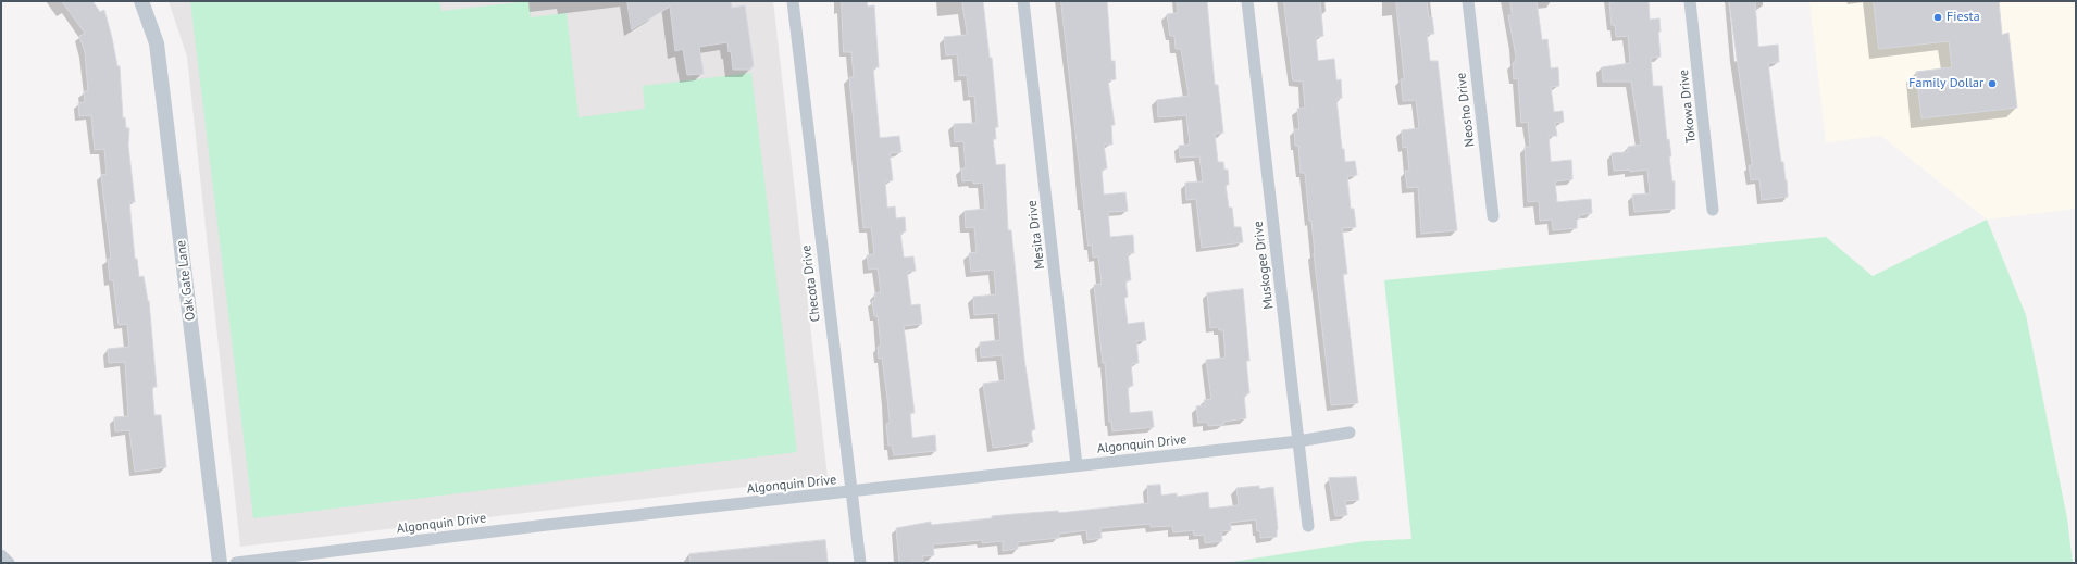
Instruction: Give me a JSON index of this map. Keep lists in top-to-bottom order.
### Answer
{
  "streets": {
    "street": [
      "Tokowa Drive",
      "Neosho Drive",
      "Mesita Drive",
      "Muskogee Drive",
      "Oak Gate Lane",
      "Checota Drive",
      "Algonquin Drive"
    ]
  },
  "crossings": [
    ["Mesita Drive", "Algonquin Drive"],
    ["Muskogee Drive", "Algonquin Drive"],
    ["Checota Drive", "Algonquin Drive"]
  ],
  "places": ["Fiesta", "Family Dollar"]
}
